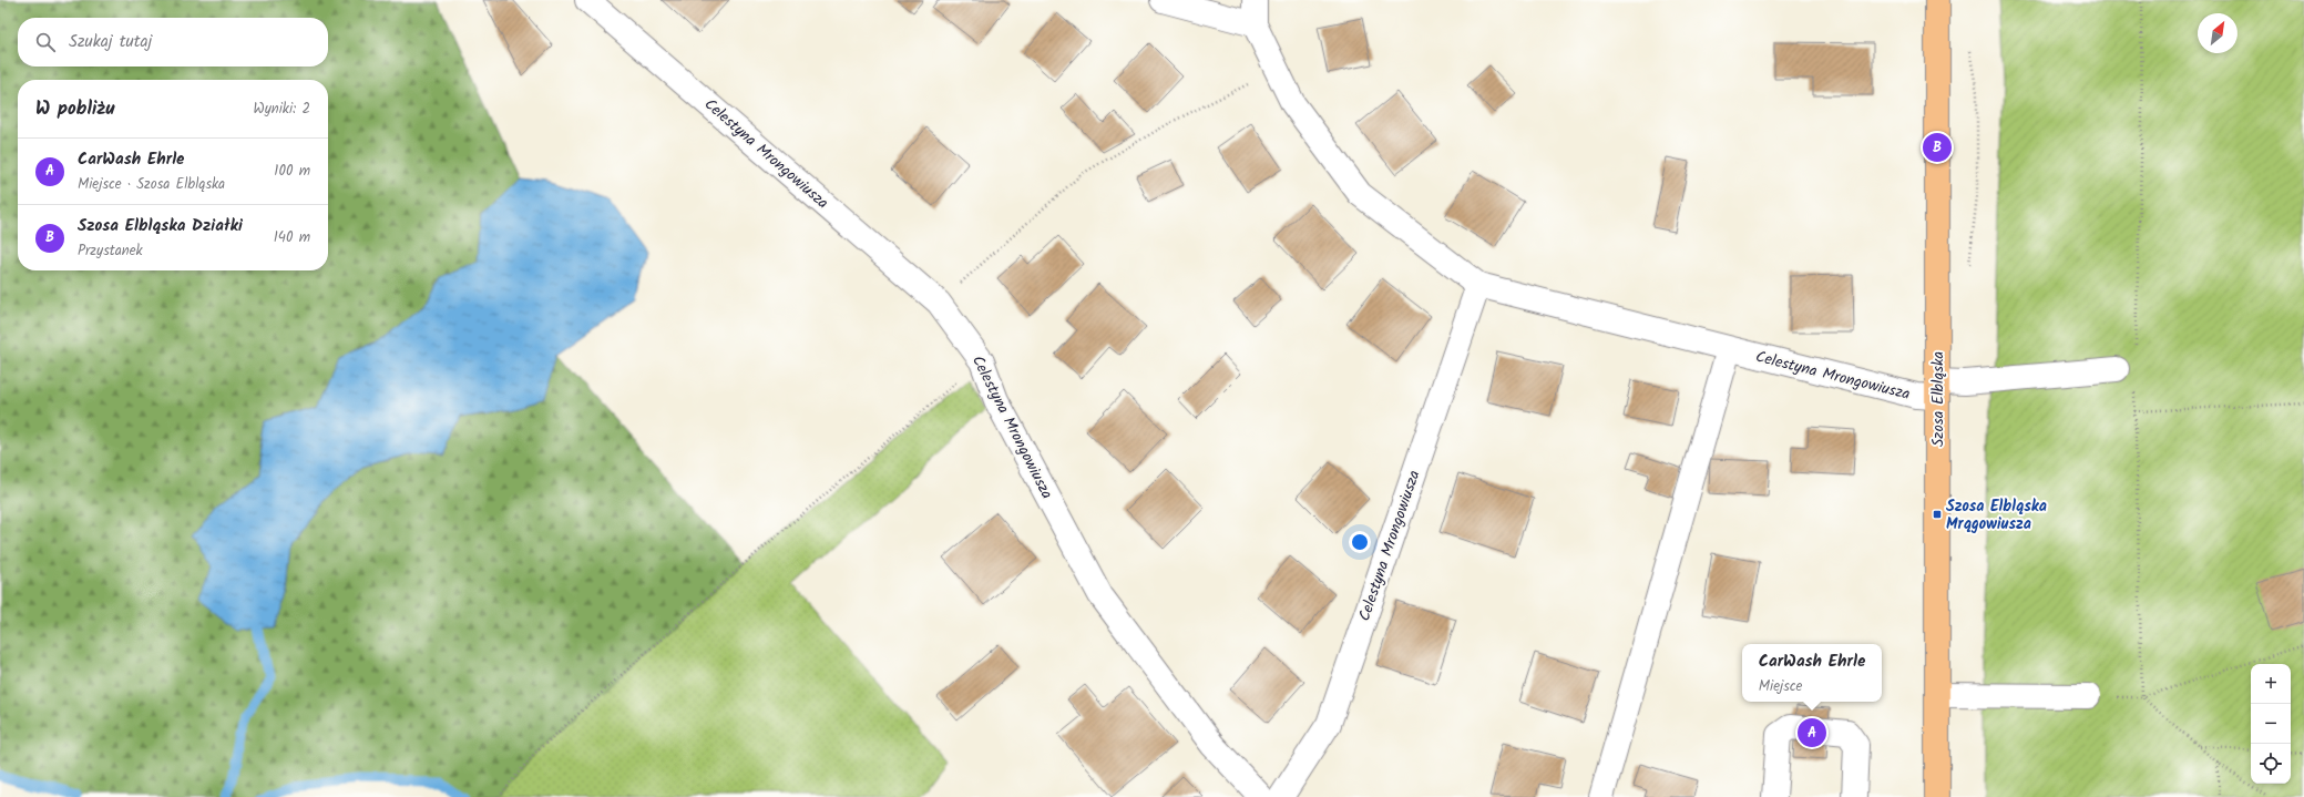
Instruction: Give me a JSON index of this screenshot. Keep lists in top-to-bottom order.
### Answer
{
  "streets": {
    "main road": ["Szosa Elbląska"],
    "street": ["Celestyna Mrongowiusza"]
  },
  "crossings": [
    ["Celestyna Mrongowiusza", "Szosa Elbląska"]
  ],
  "places": {
    "transit": ["Szosa Elbląska Mrągowiusza"]
  },
  "north": "top right",
  "page": {
    "search": "Szukaj tutaj",
    "heading": ["W pobliżu", "Wyniki: 2"],
    "pins": ["B", "A"],
    "list": [
      {
        "mark": "A",
        "name": "CarWash Ehrle",
        "note": "Miejsce · Szosa Elbląska",
        "value": "100 m"
      },
      {
        "mark": "B",
        "name": "Szosa Elbląska Działki",
        "note": "Przystanek",
        "value": "140 m"
      }
    ],
    "popup": ["CarWash Ehrle", "Miejsce"],
    "map_buttons": ["+", "−"]
  }
}
